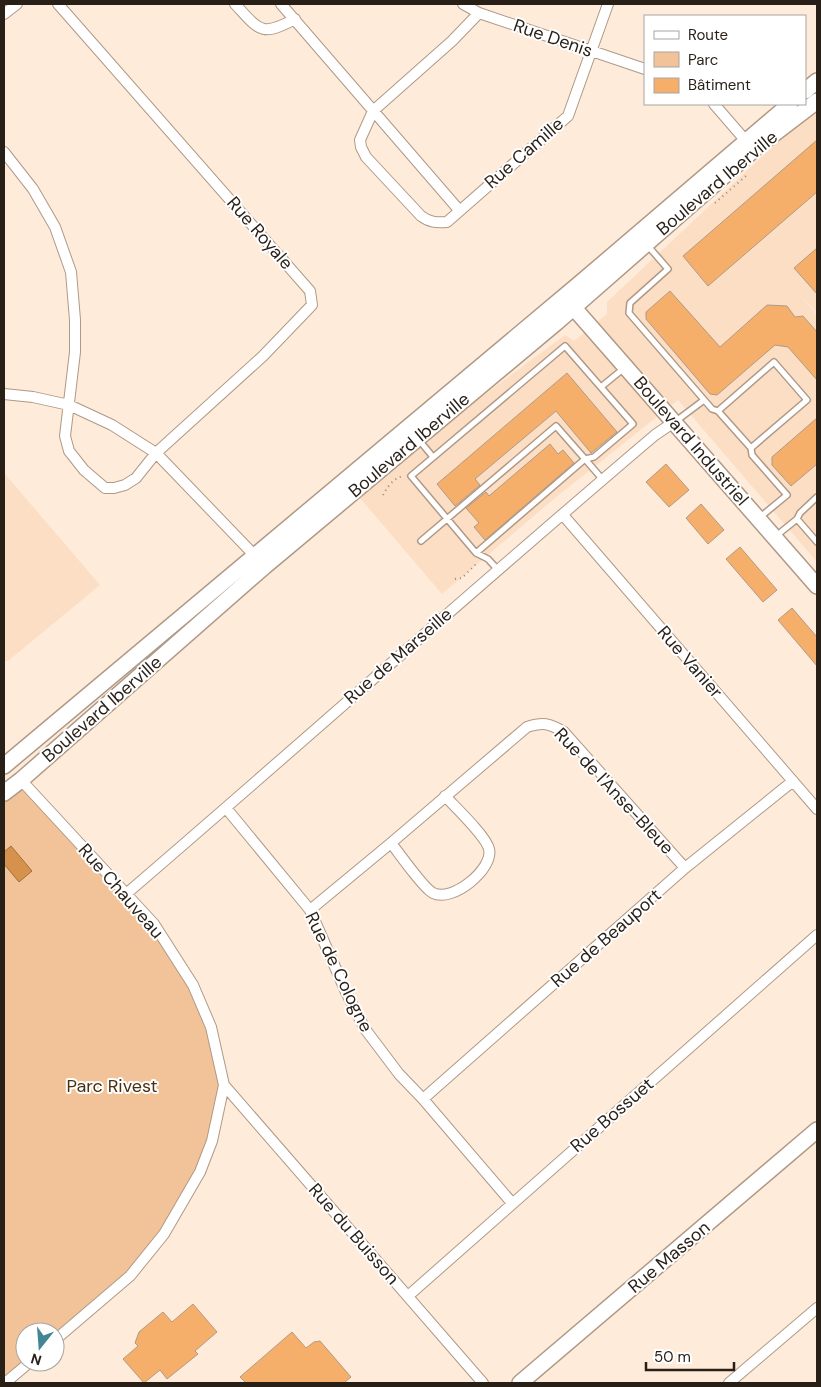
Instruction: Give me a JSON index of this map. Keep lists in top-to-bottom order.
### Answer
{
  "streets": {
    "street": [
      "Rue Denis",
      "Rue Camille",
      "Boulevard Iberville",
      "Rue Royale",
      "Boulevard Industriel",
      "Rue de Marseille",
      "Rue Vanier",
      "Rue de l'Anse-Bleue",
      "Rue Chauveau",
      "Rue de Beauport",
      "Rue de Cologne",
      "Rue Bossuet",
      "Rue du Buisson",
      "Rue Masson"
    ]
  },
  "crossings": [
    ["Rue Denis", "Rue Camille"],
    ["Boulevard Iberville", "Boulevard Industriel"],
    ["Boulevard Iberville", "Rue Chauveau"],
    ["Boulevard Industriel", "Rue de Marseille"],
    ["Rue de Marseille", "Rue Vanier"],
    ["Rue de Marseille", "Rue Chauveau"],
    ["Rue de Marseille", "Rue de Cologne"],
    ["Rue Vanier", "Rue de Beauport"],
    ["Rue de l'Anse-Bleue", "Rue de Beauport"],
    ["Rue de l'Anse-Bleue", "Rue de Cologne"],
    ["Rue Chauveau", "Rue du Buisson"],
    ["Rue de Beauport", "Rue de Cologne"],
    ["Rue de Cologne", "Rue Bossuet"],
    ["Rue Bossuet", "Rue du Buisson"]
  ],
  "parks": ["Parc Rivest"],
  "legend": ["Route", "Parc", "Bâtiment"],
  "scale_bar": "50 m",
  "north": "bottom"
}
